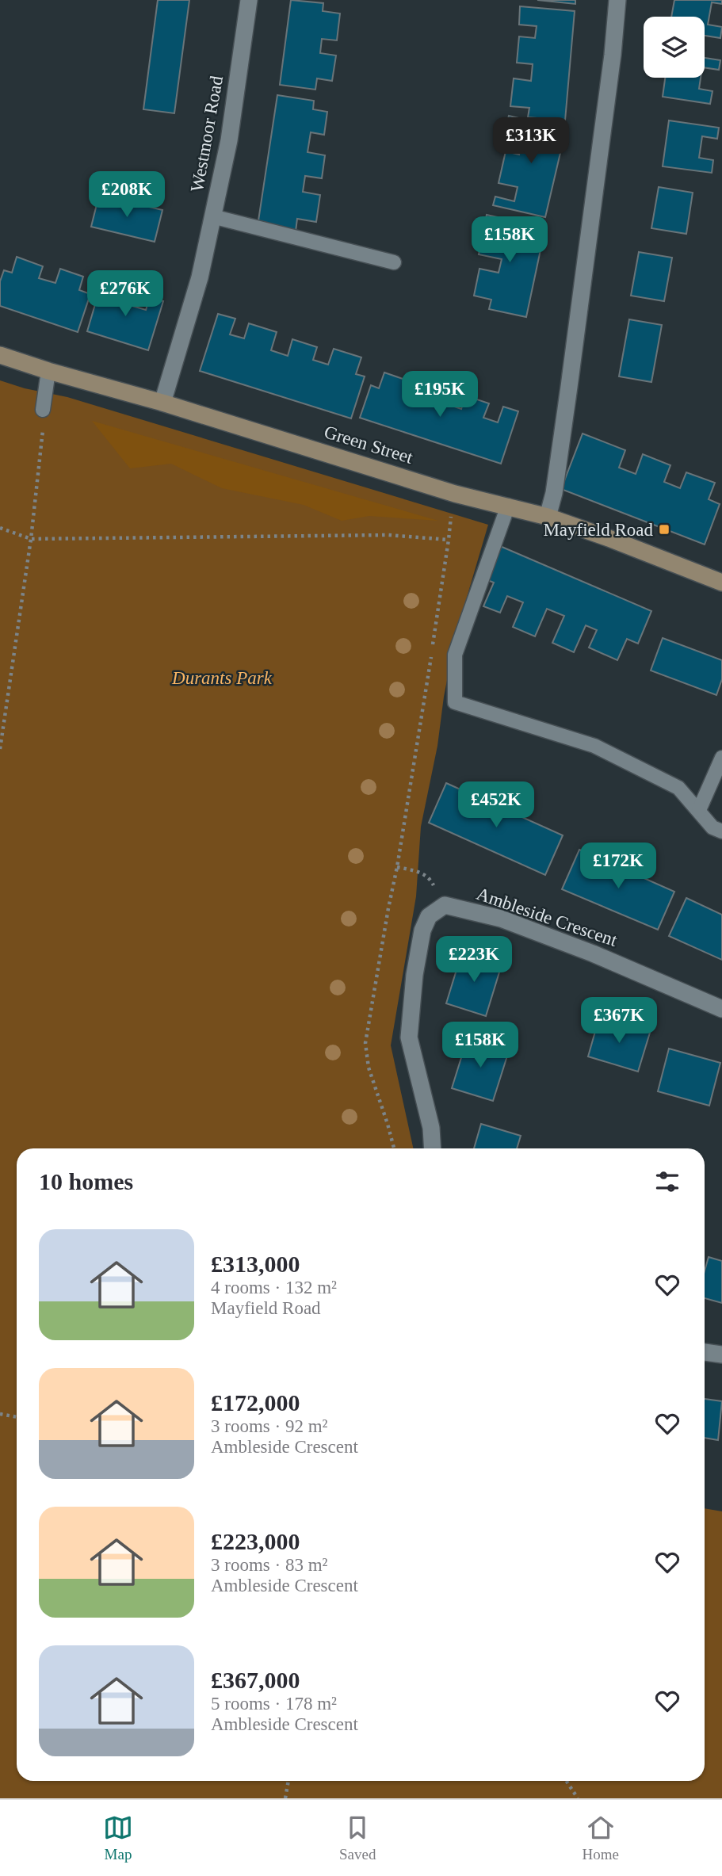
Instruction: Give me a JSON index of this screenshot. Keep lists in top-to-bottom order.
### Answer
{
  "streets": {
    "street": ["Westmoor Road", "Green Street", "Ambleside Crescent"]
  },
  "crossings": [
    ["Westmoor Road", "Green Street"]
  ],
  "parks": ["Durants Park"],
  "places": {
    "transit": ["Mayfield Road"]
  },
  "page": {
    "price": [
      "£313K",
      "£208K",
      "£158K",
      "£276K",
      "£195K",
      "£452K",
      "£172K",
      "£223K",
      "£367K",
      "£158K"
    ],
    "heading": "10 homes",
    "list": [
      {
        "name": "£313,000",
        "note": "4 rooms · 132 m² · Mayfield Road"
      },
      {
        "name": "£172,000",
        "note": "3 rooms · 92 m² · Ambleside Crescent"
      },
      {
        "name": "£223,000",
        "note": "3 rooms · 83 m² · Ambleside Crescent"
      },
      {
        "name": "£367,000",
        "note": "5 rooms · 178 m² · Ambleside Crescent"
      }
    ],
    "tabs": ["Map", "Saved", "Home"]
  }
}
